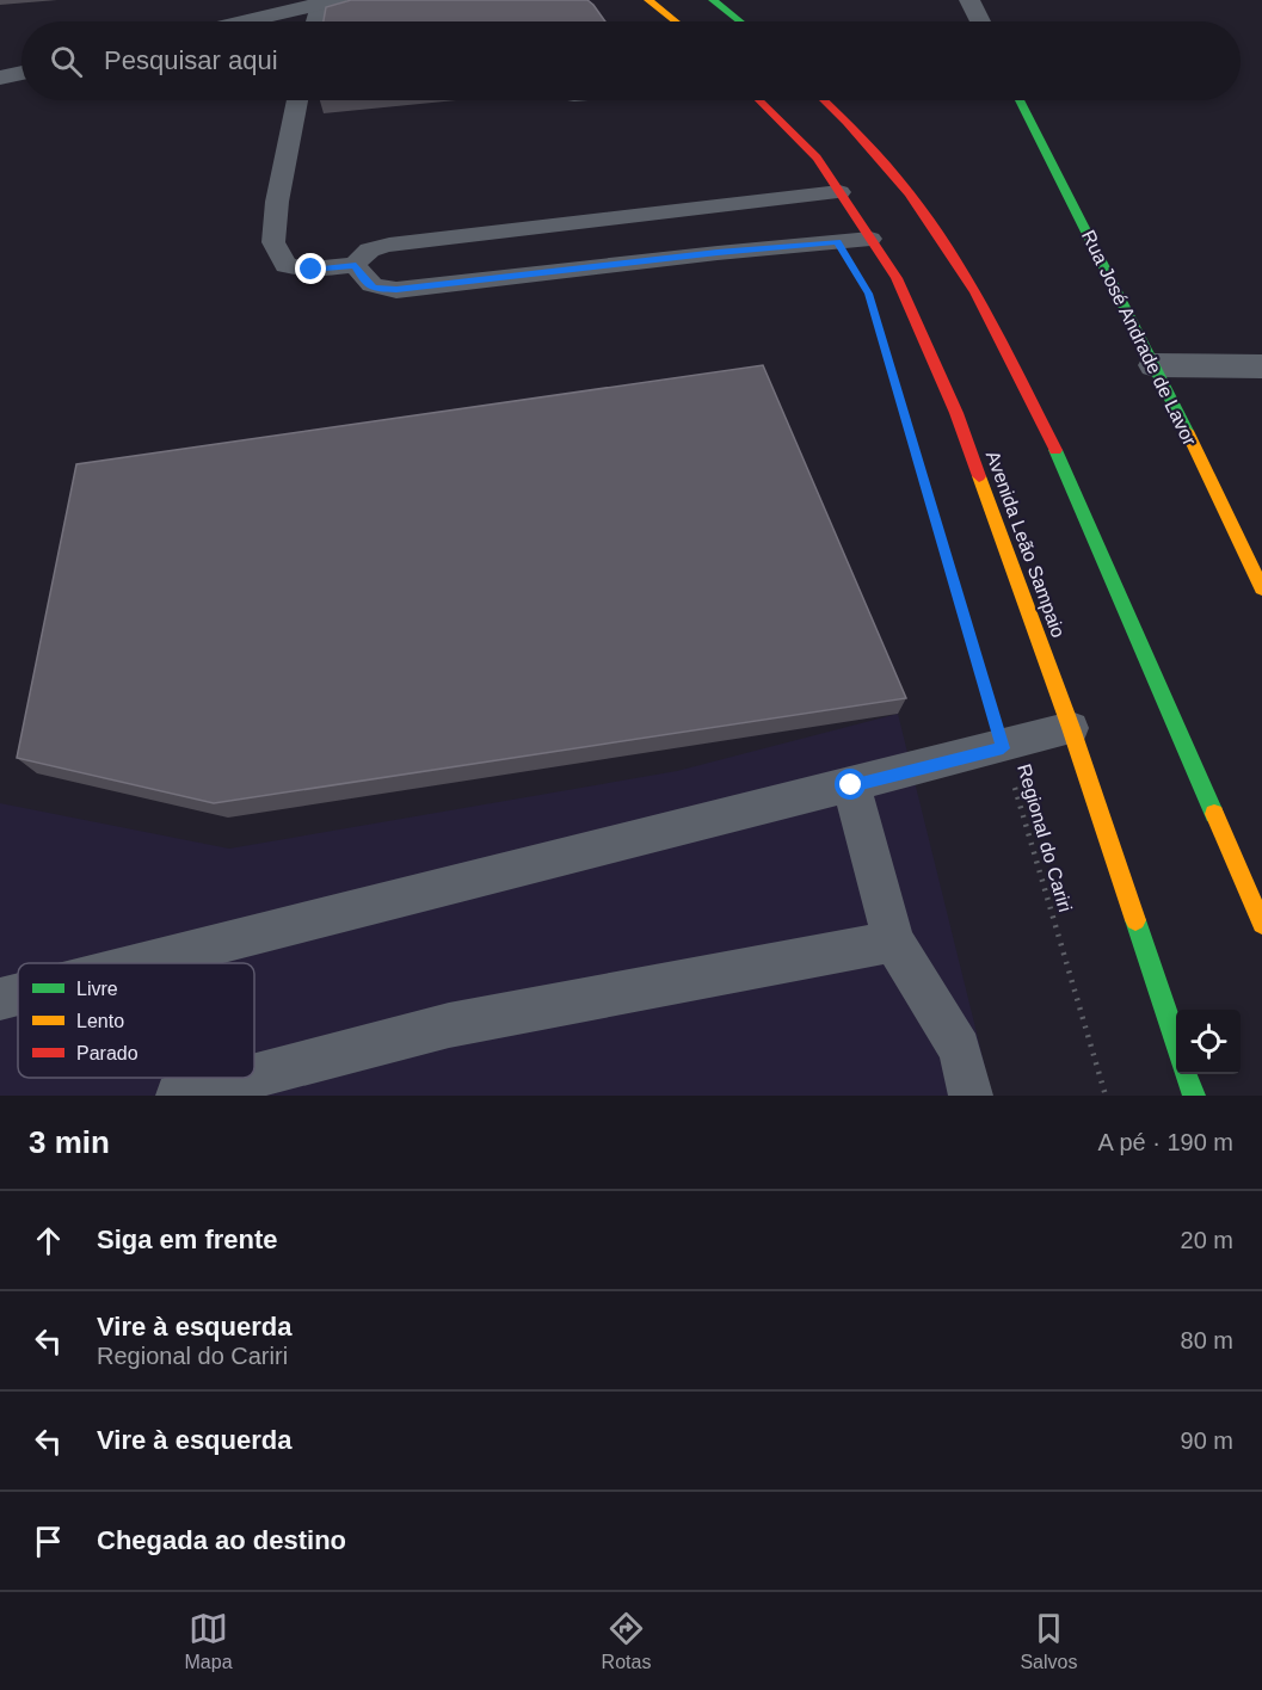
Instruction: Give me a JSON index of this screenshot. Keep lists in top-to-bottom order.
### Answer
{
  "streets": {
    "main road": ["Rua José Andrade de Lavor", "Avenida Leão Sampaio"],
    "path": ["Regional do Cariri"]
  },
  "legend": ["Livre", "Lento", "Parado"],
  "page": {
    "search": "Pesquisar aqui",
    "heading": ["3 min", "A pé · 190 m"],
    "list": [
      ["Siga em frente", "20 m"],
      ["Vire à esquerda", "Regional do Cariri", "80 m"],
      ["Vire à esquerda", "90 m"],
      "Chegada ao destino"
    ],
    "nav": ["Mapa", "Rotas", "Salvos"]
  }
}
